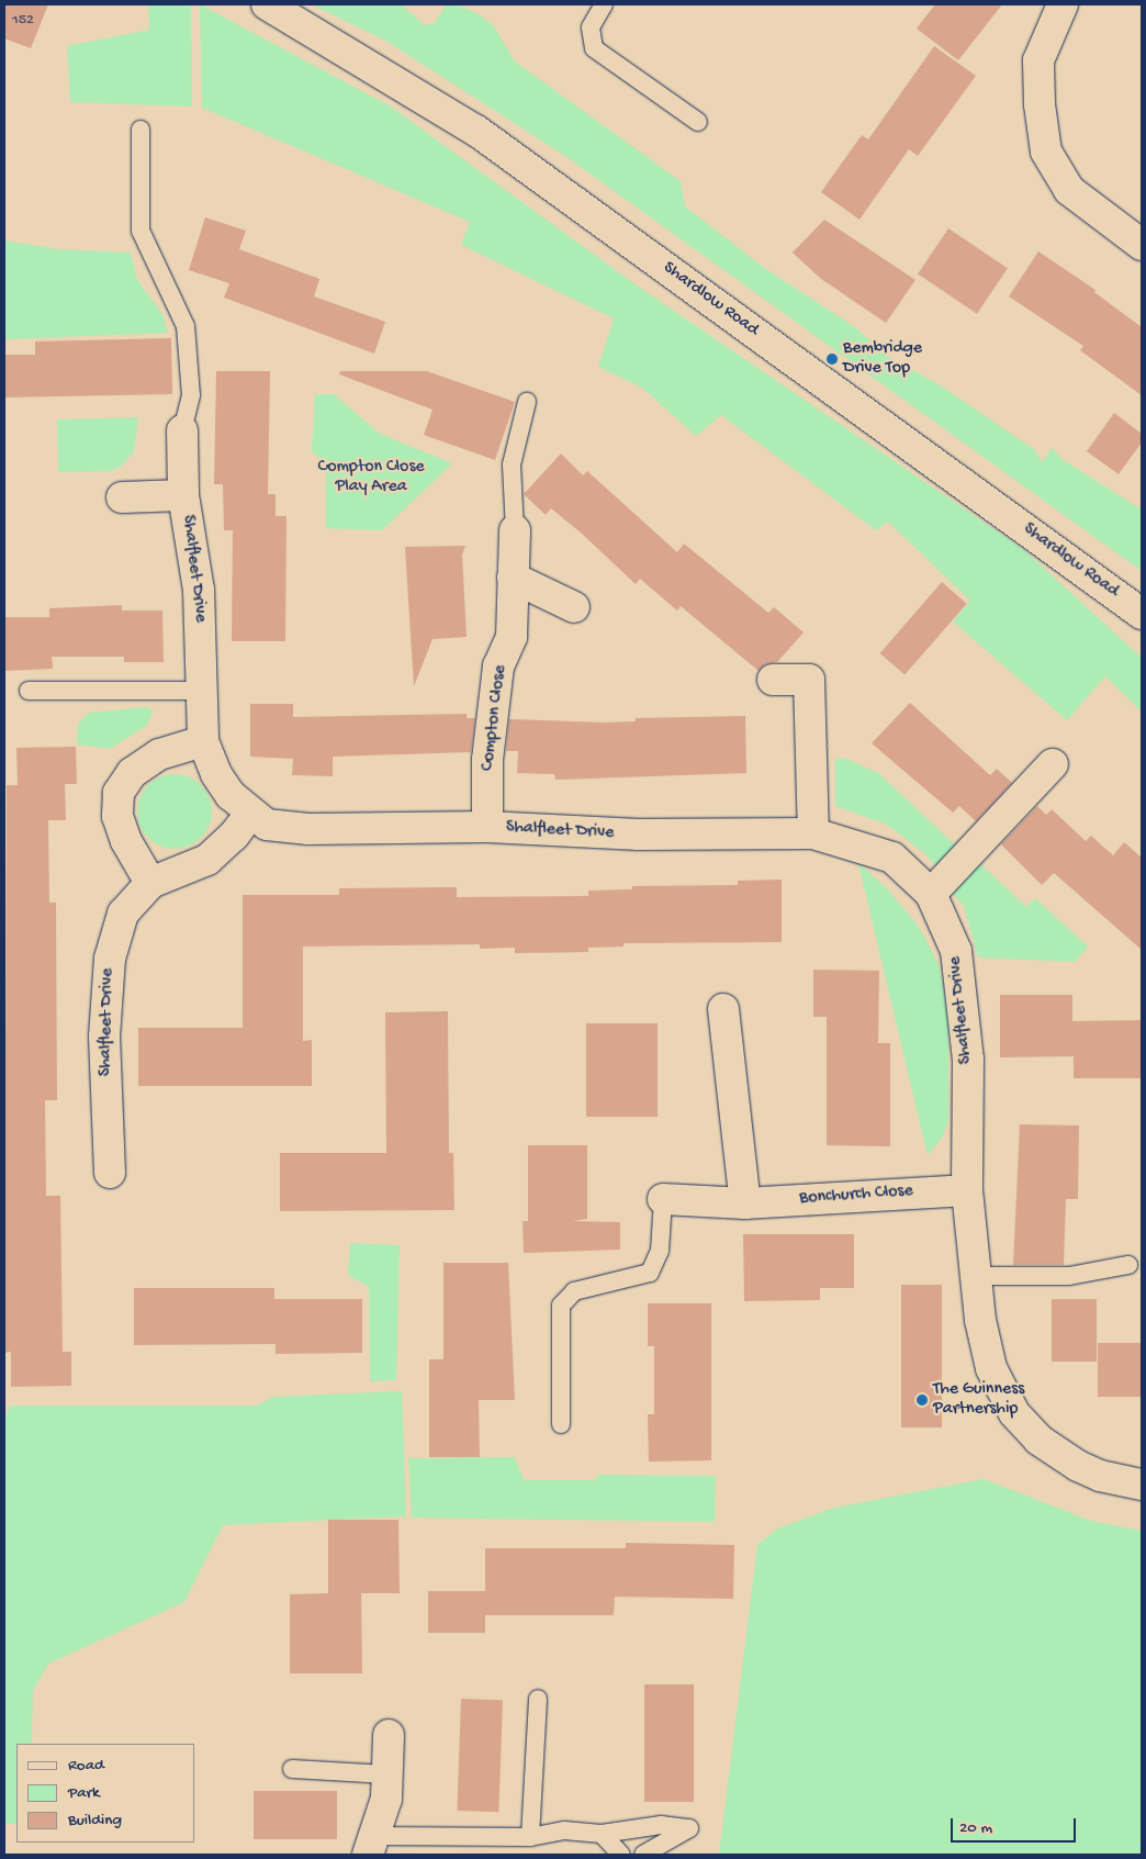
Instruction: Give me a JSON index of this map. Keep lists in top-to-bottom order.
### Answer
{
  "streets": {
    "street": [
      "Shardlow Road",
      "Shalfleet Drive",
      "Compton Close",
      "Bonchurch Close"
    ]
  },
  "crossings": [
    ["Shalfleet Drive", "Compton Close"],
    ["Shalfleet Drive", "Bonchurch Close"]
  ],
  "parks": ["Compton Close Play Area"],
  "places": ["Bembridge Drive Top", "The Guinness Partnership"],
  "house_numbers": ["152"],
  "legend": ["Road", "Park", "Building"],
  "scale_bar": "20 m"
}
